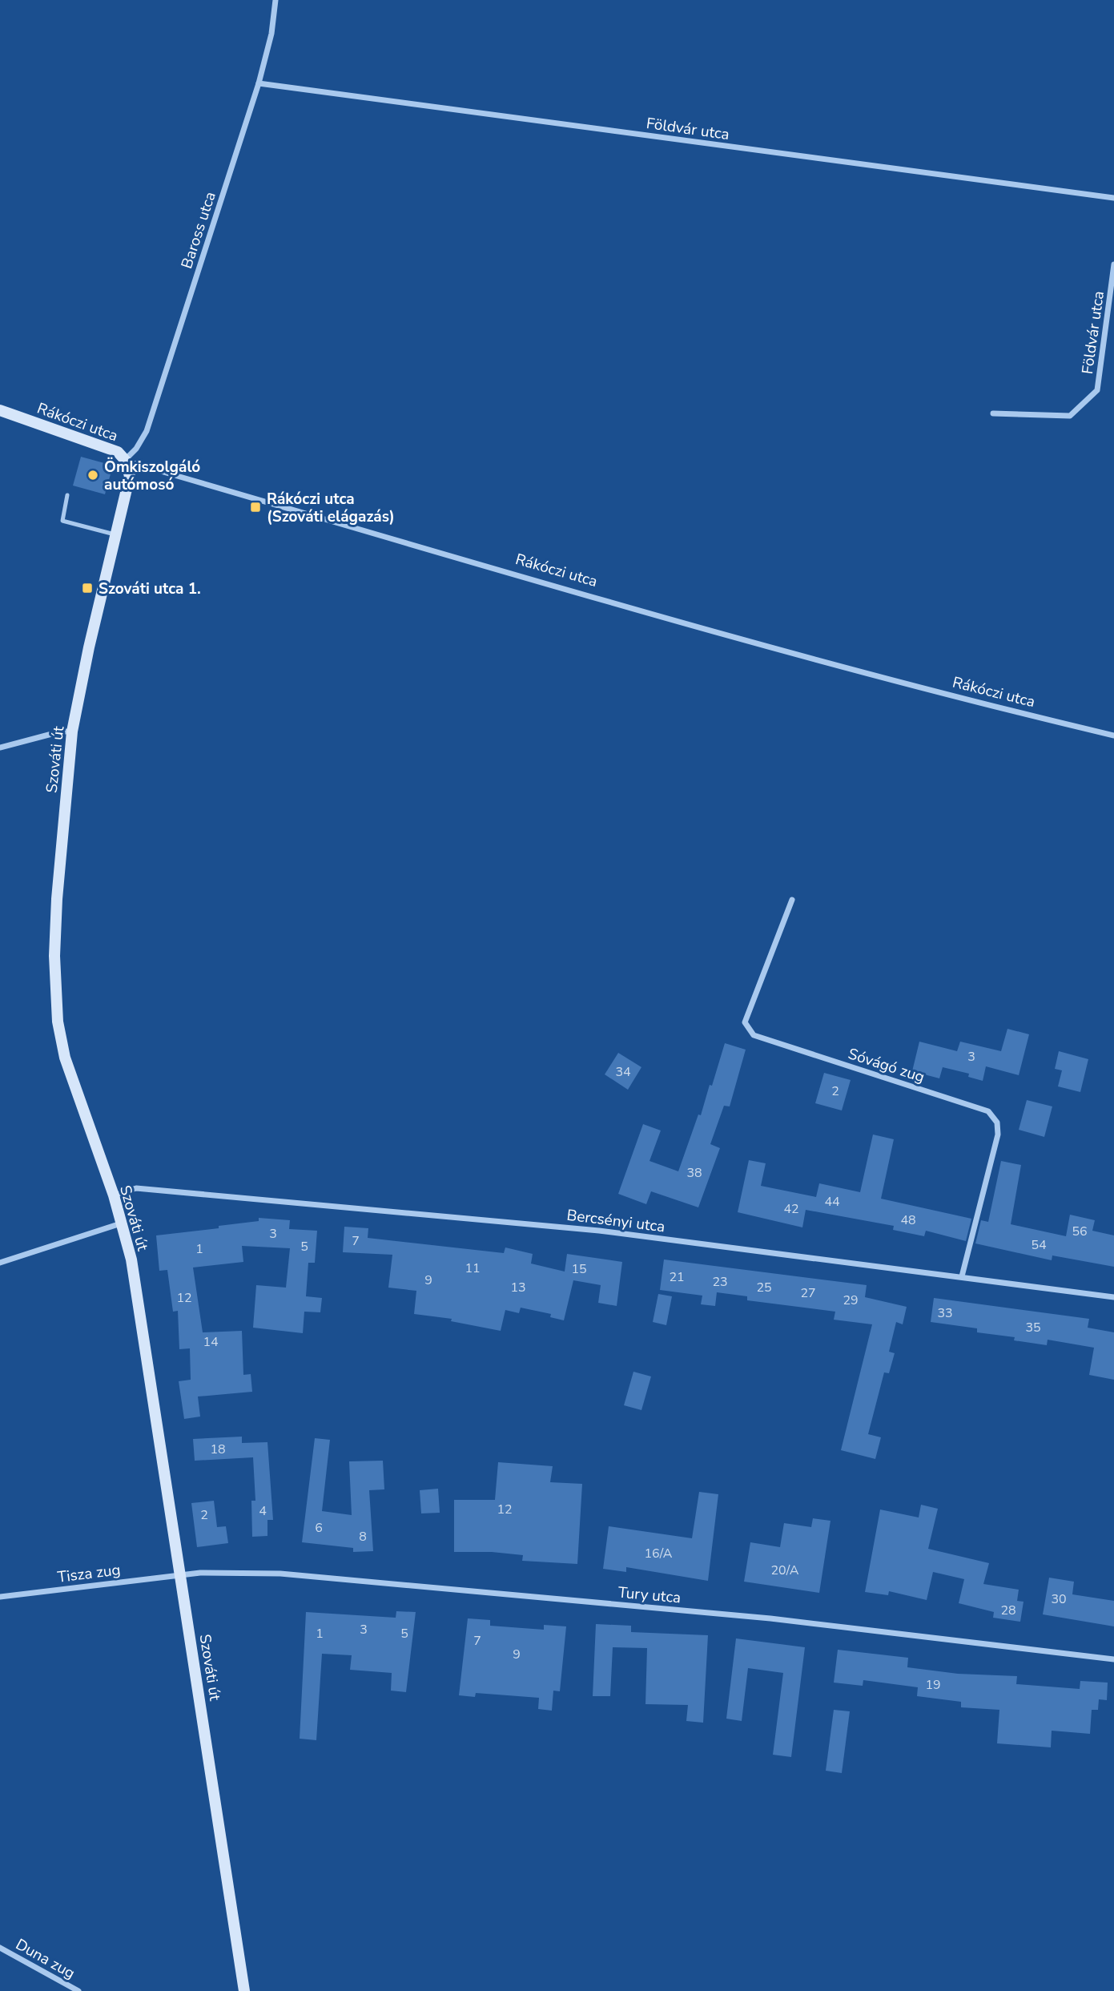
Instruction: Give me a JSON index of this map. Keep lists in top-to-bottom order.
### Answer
{
  "streets": {
    "main road": ["Rákóczi utca", "Szováti út"],
    "street": [
      "Földvár utca",
      "Baross utca",
      "Sóvágó zug",
      "Bercsényi utca",
      "Tisza zug",
      "Tury utca",
      "Duna zug"
    ]
  },
  "crossings": [
    ["Földvár utca", "Baross utca"],
    ["Baross utca", "Rákóczi utca"],
    ["Baross utca", "Szováti út"],
    ["Rákóczi utca", "Szováti út"],
    ["Szováti út", "Bercsényi utca"],
    ["Szováti út", "Tisza zug"],
    ["Szováti út", "Tury utca"],
    ["Sóvágó zug", "Bercsényi utca"],
    ["Tisza zug", "Tury utca"]
  ],
  "places": {
    "other": ["Ömkiszolgáló autómosó"],
    "transit": ["Rákóczi utca (Szováti elágazás)", "Szováti utca 1."]
  },
  "house_numbers": [
    "3",
    "34",
    "2",
    "38",
    "44",
    "42",
    "48",
    "56",
    "3",
    "7",
    "54",
    "5",
    "1",
    "11",
    "15",
    "21",
    "9",
    "23",
    "13",
    "25",
    "27",
    "12",
    "29",
    "33",
    "35",
    "14",
    "18",
    "12",
    "4",
    "2",
    "6",
    "8",
    "16/A",
    "20/A",
    "30",
    "28",
    "3",
    "1",
    "5",
    "7",
    "9",
    "19"
  ]
}
